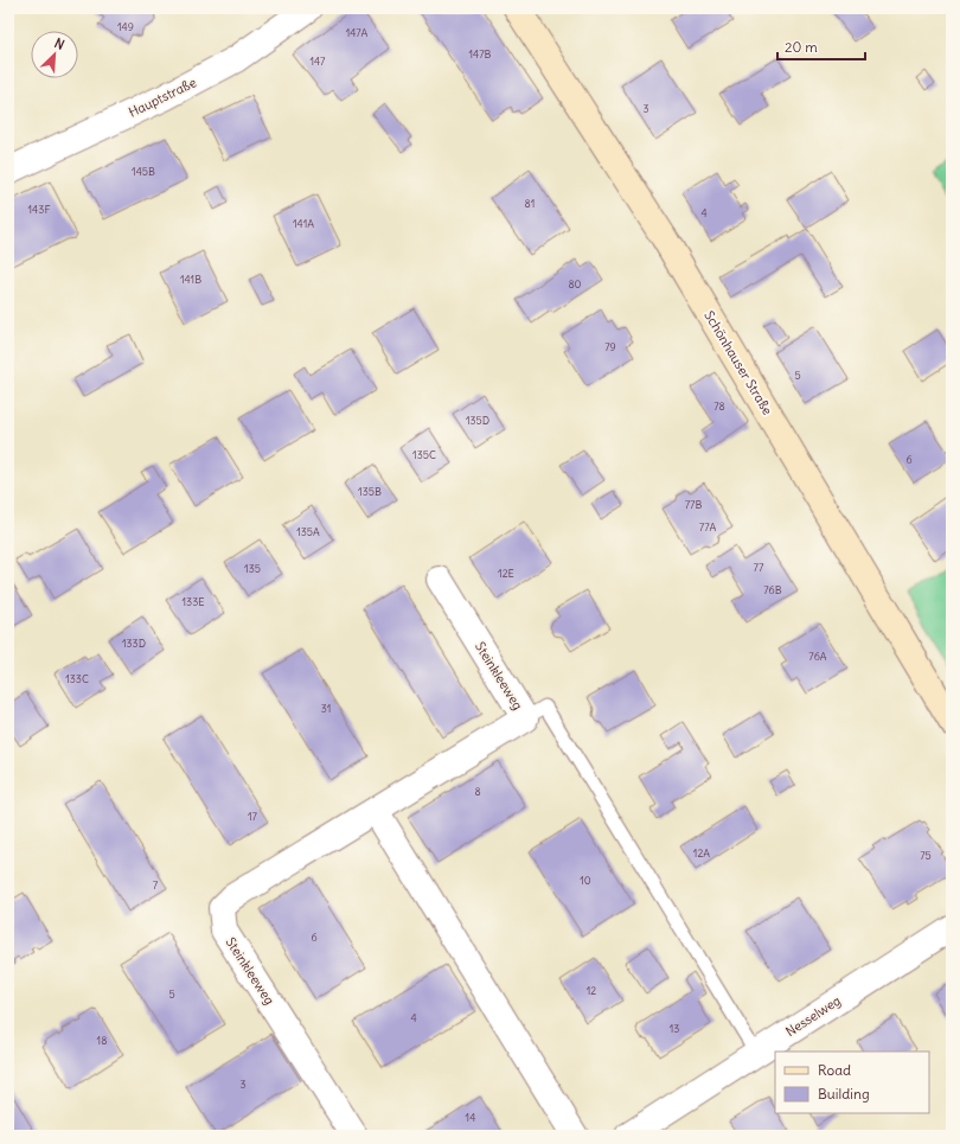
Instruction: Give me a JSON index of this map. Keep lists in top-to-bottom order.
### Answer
{
  "streets": {
    "street": [
      "Hauptstraße",
      "Schönhauser Straße",
      "Steinkleeweg",
      "Nesselweg"
    ]
  },
  "house_numbers": [
    "149",
    "147A",
    "147B",
    "147",
    "3",
    "145B",
    "81",
    "143F",
    "4",
    "141A",
    "141B",
    "80",
    "79",
    "5",
    "78",
    "135D",
    "135C",
    "6",
    "135B",
    "77B",
    "77A",
    "135A",
    "77",
    "135",
    "12E",
    "76B",
    "133E",
    "133D",
    "76A",
    "133C",
    "31",
    "8",
    "17",
    "12A",
    "75",
    "10",
    "7",
    "6",
    "12",
    "5",
    "4",
    "13",
    "18",
    "3",
    "14"
  ],
  "legend": ["Road", "Building"],
  "scale_bar": "20 m",
  "north": "top right"
}
